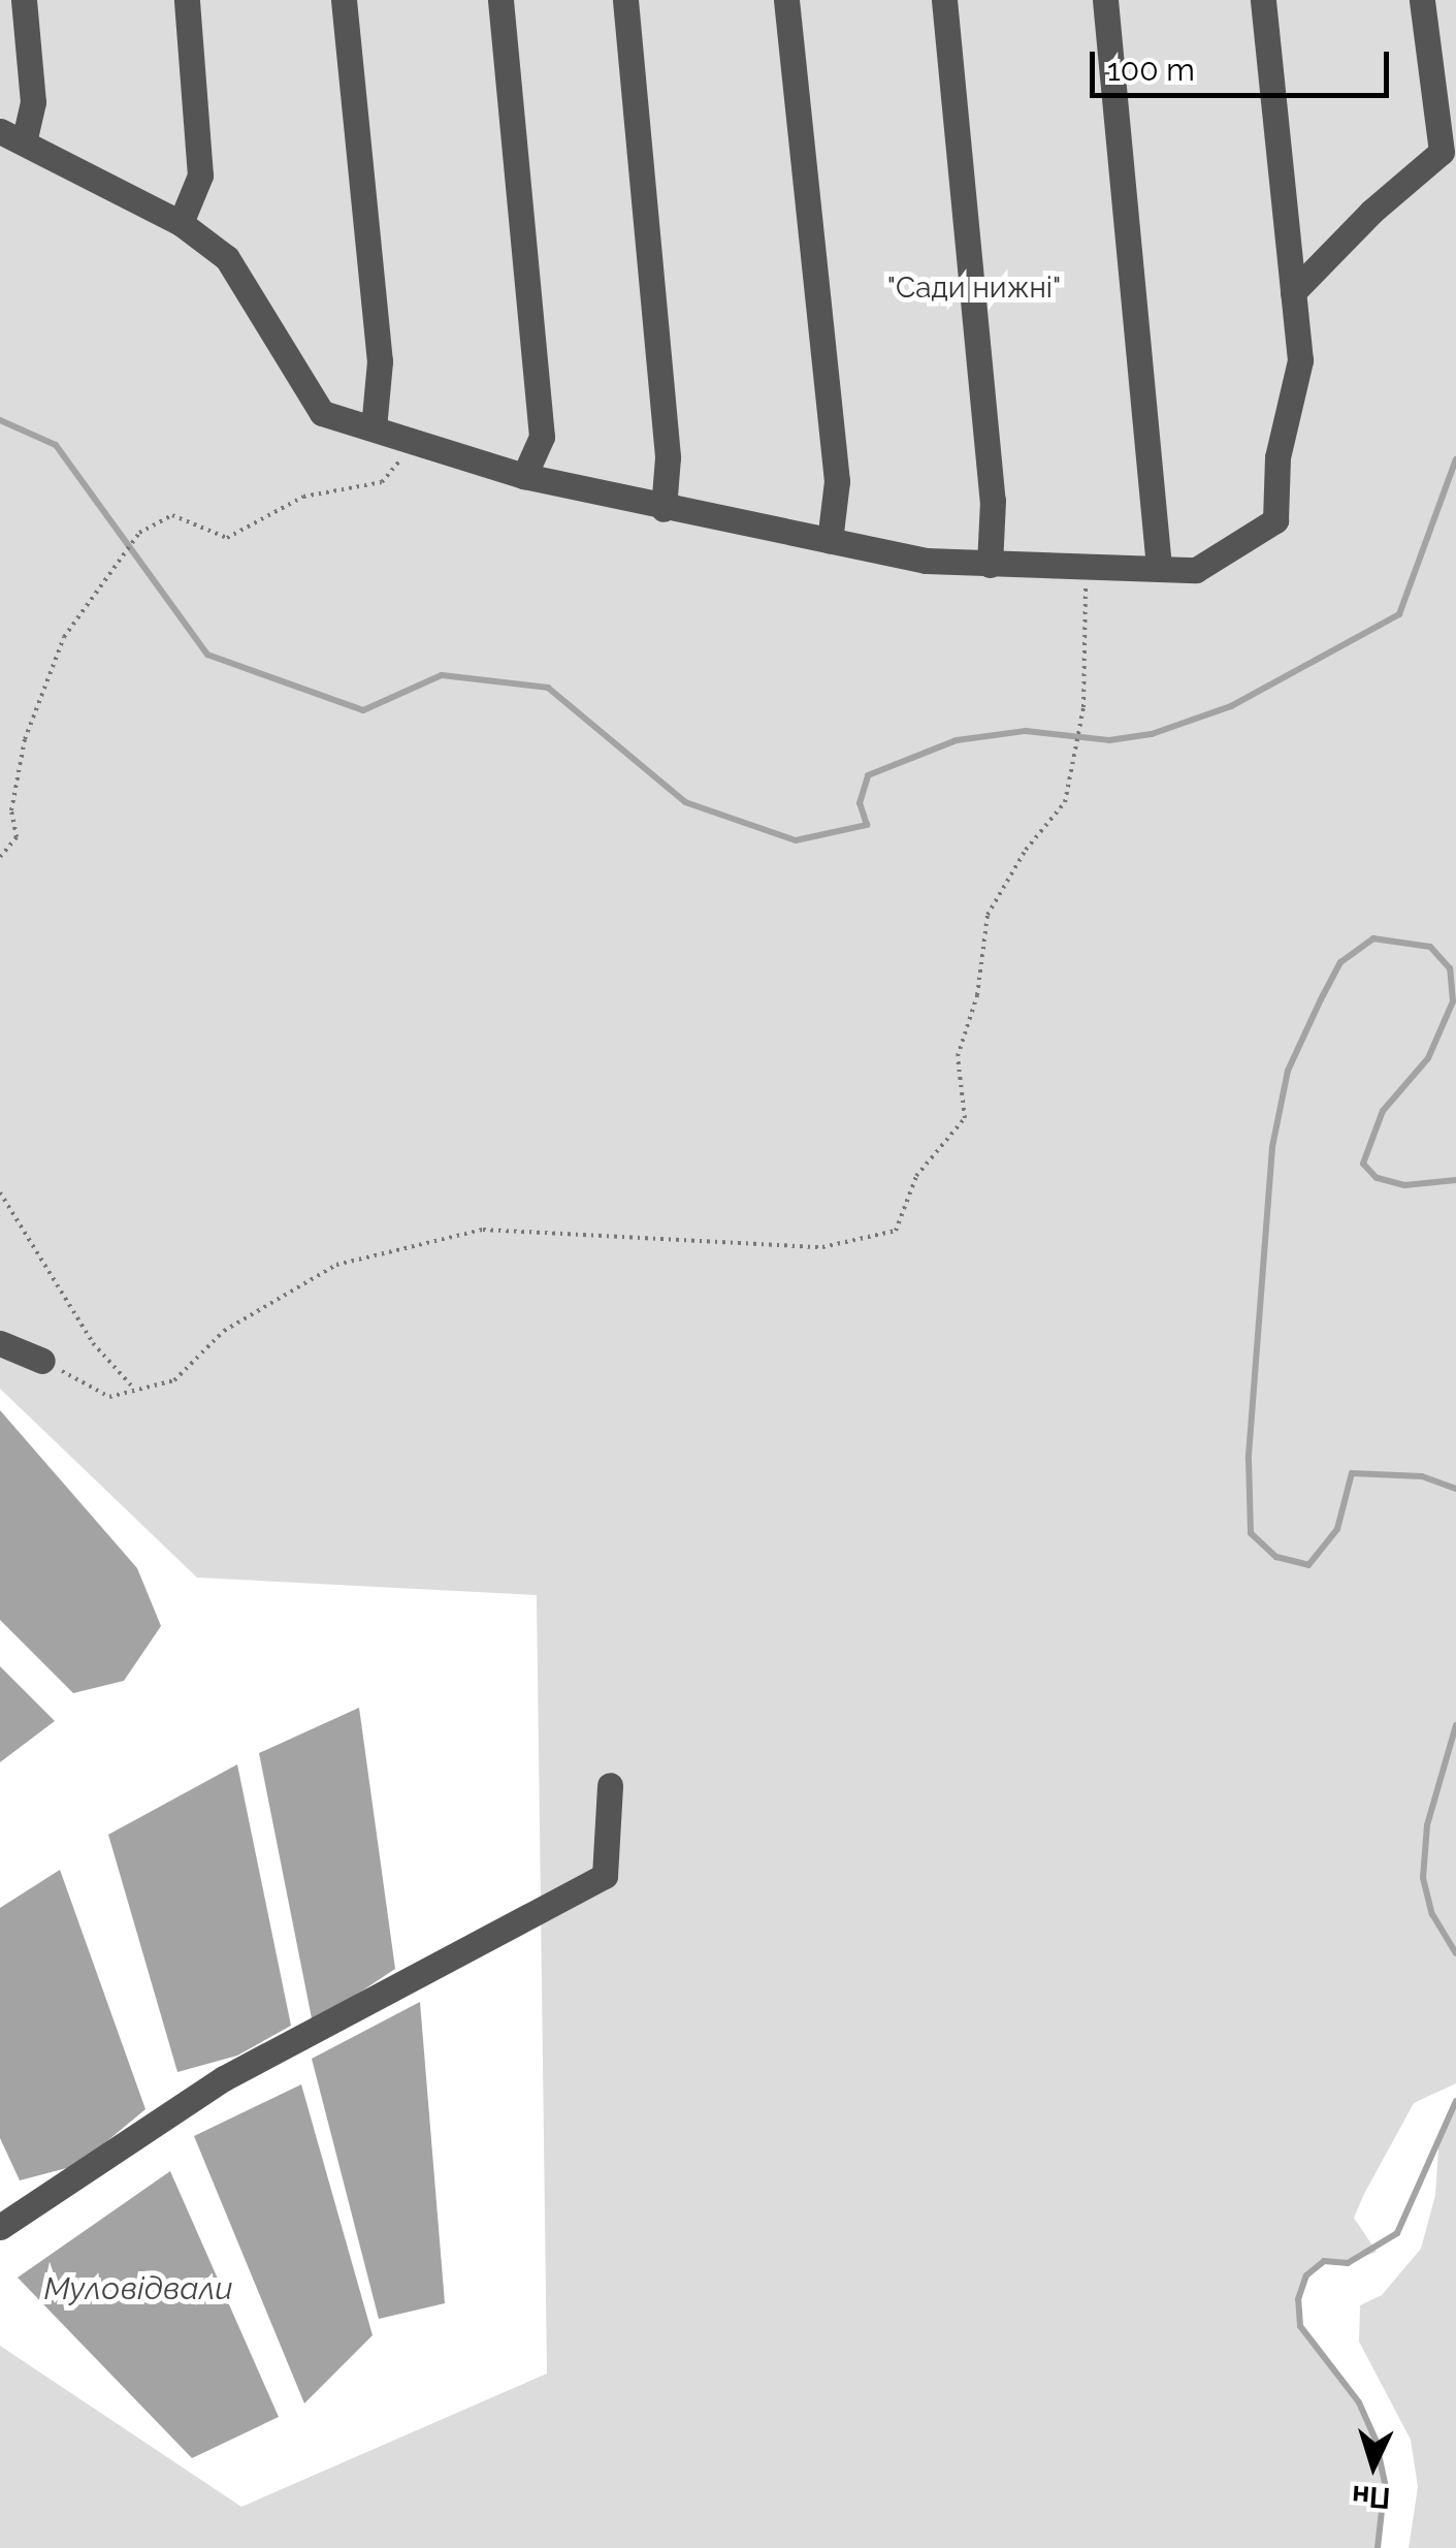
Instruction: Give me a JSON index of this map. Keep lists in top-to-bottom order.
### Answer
{
  "water": ["Муловідвали"],
  "parks": ["\"Сади нижні\""],
  "scale_bar": "100 m",
  "north": "bottom"
}
